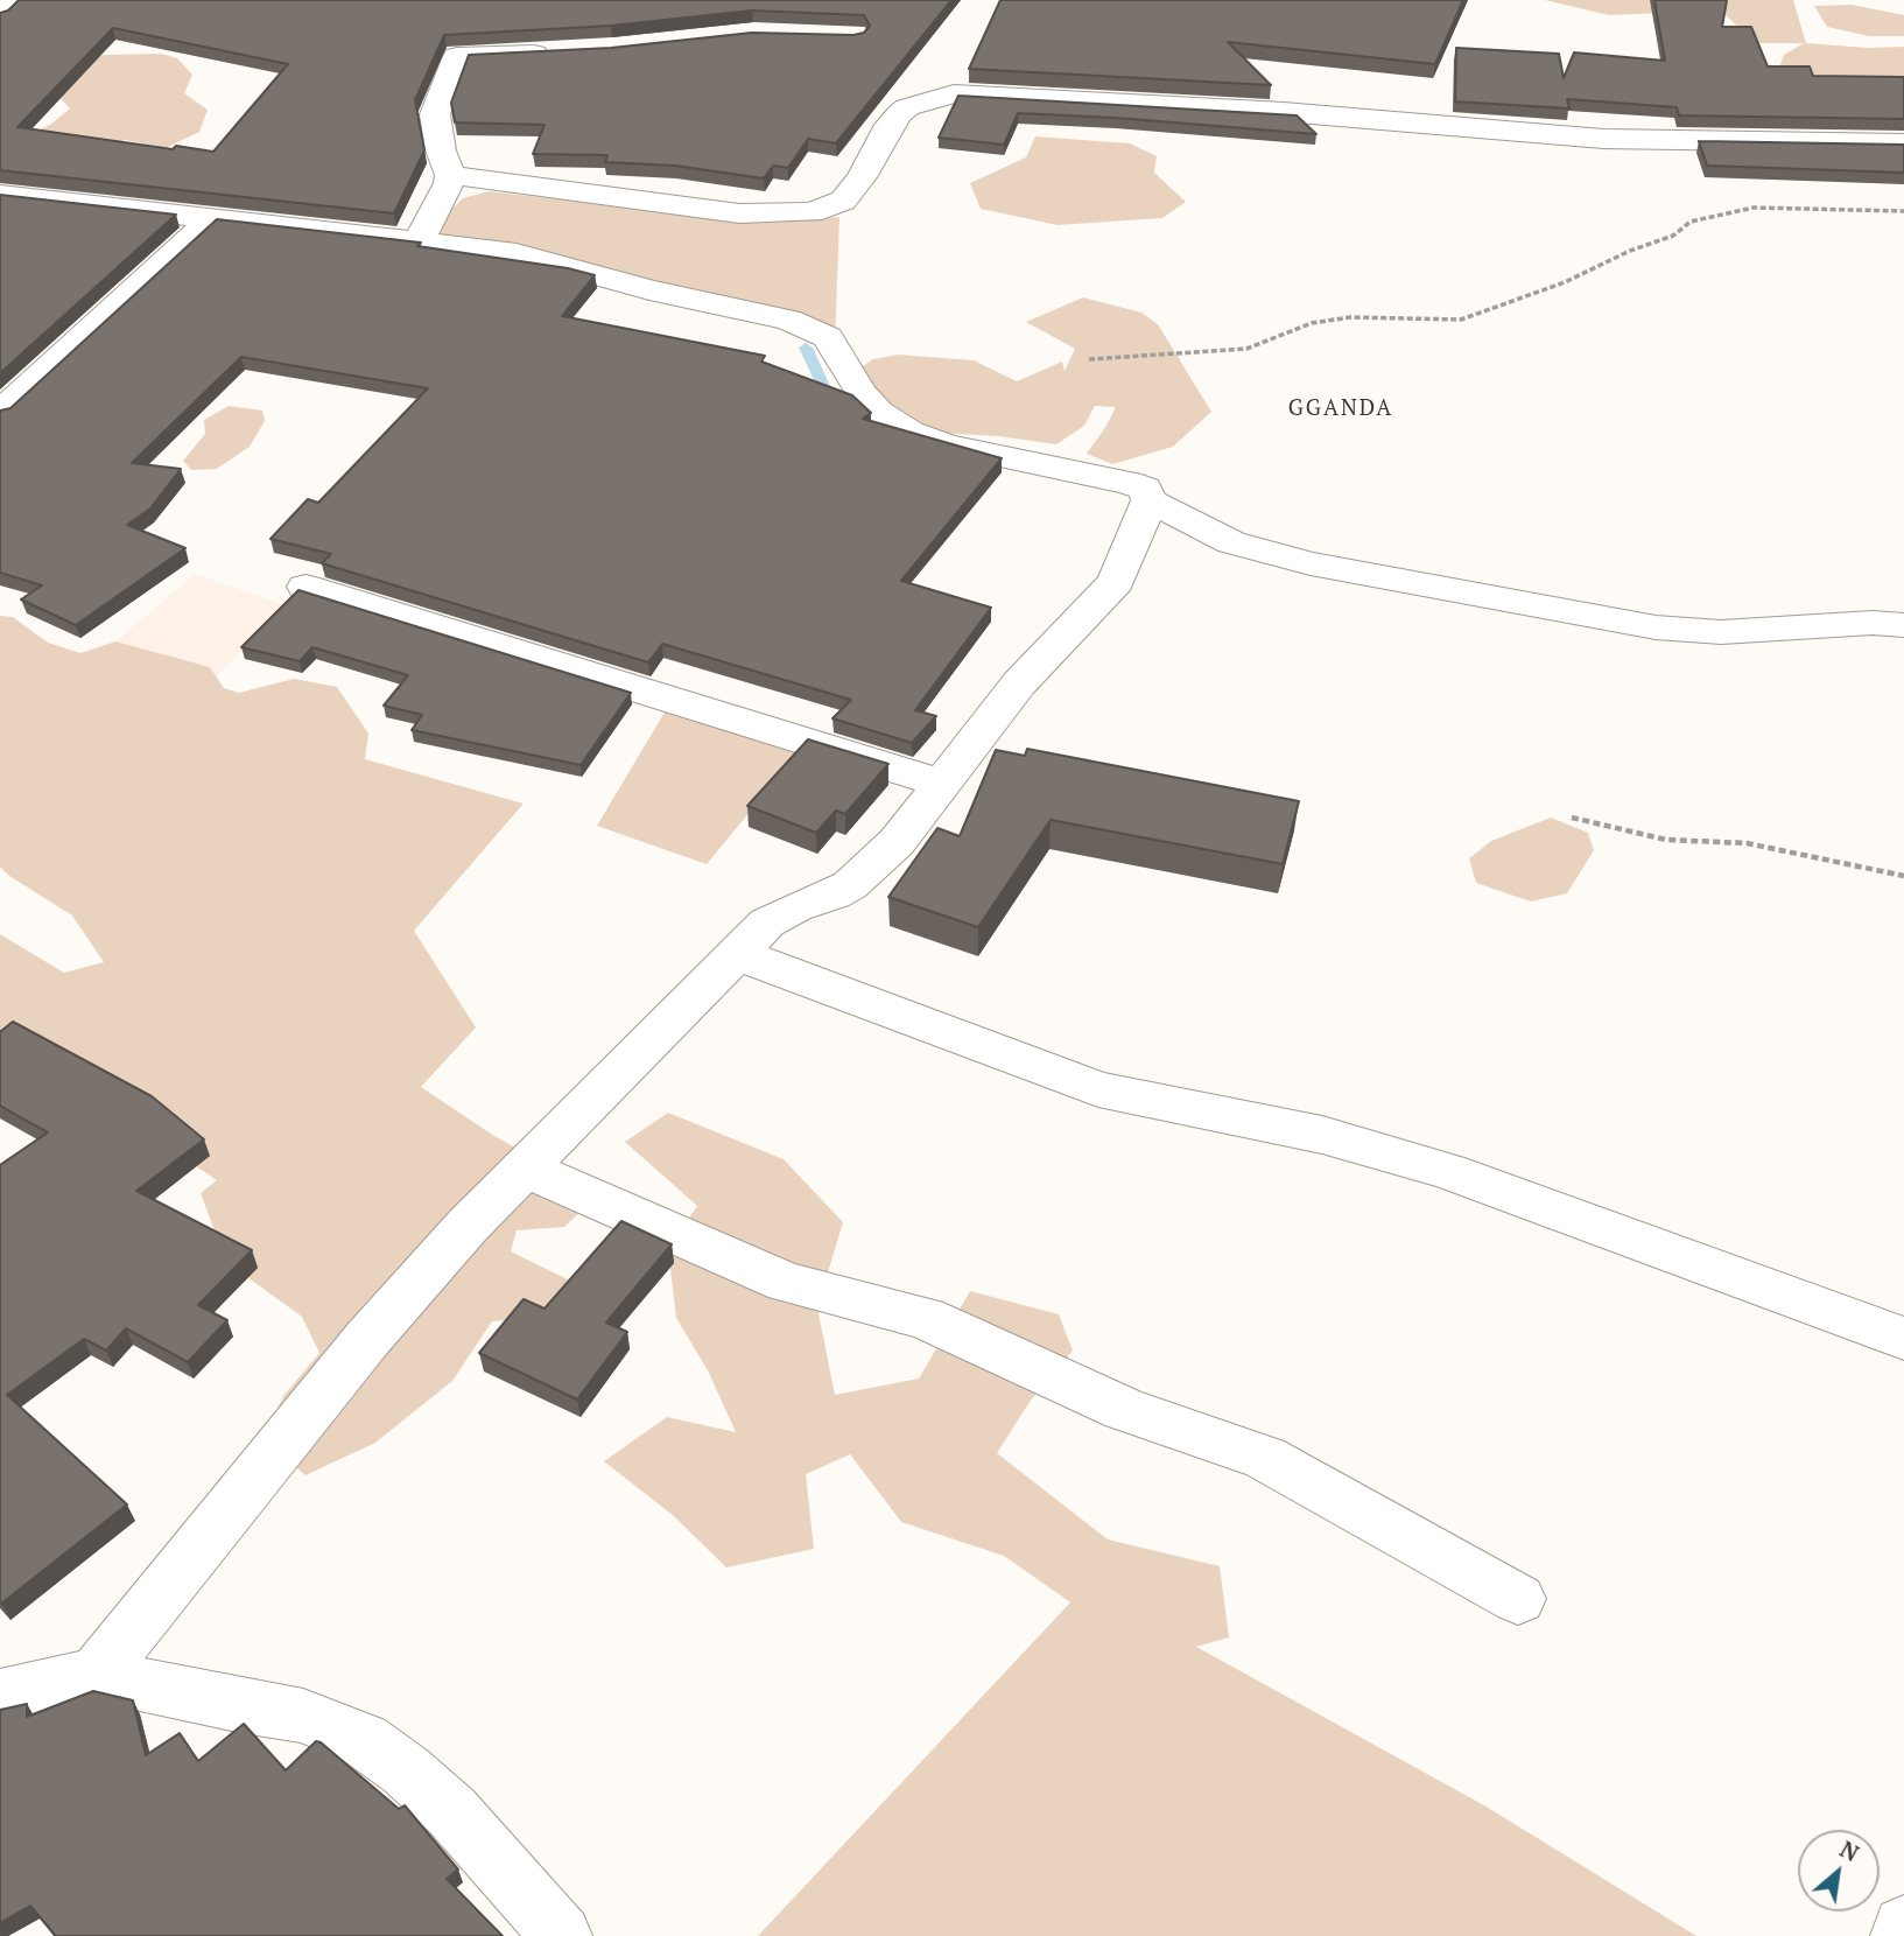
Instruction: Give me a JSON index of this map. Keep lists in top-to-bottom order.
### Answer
{
  "districts": ["GGANDA"],
  "north": "top right"
}
